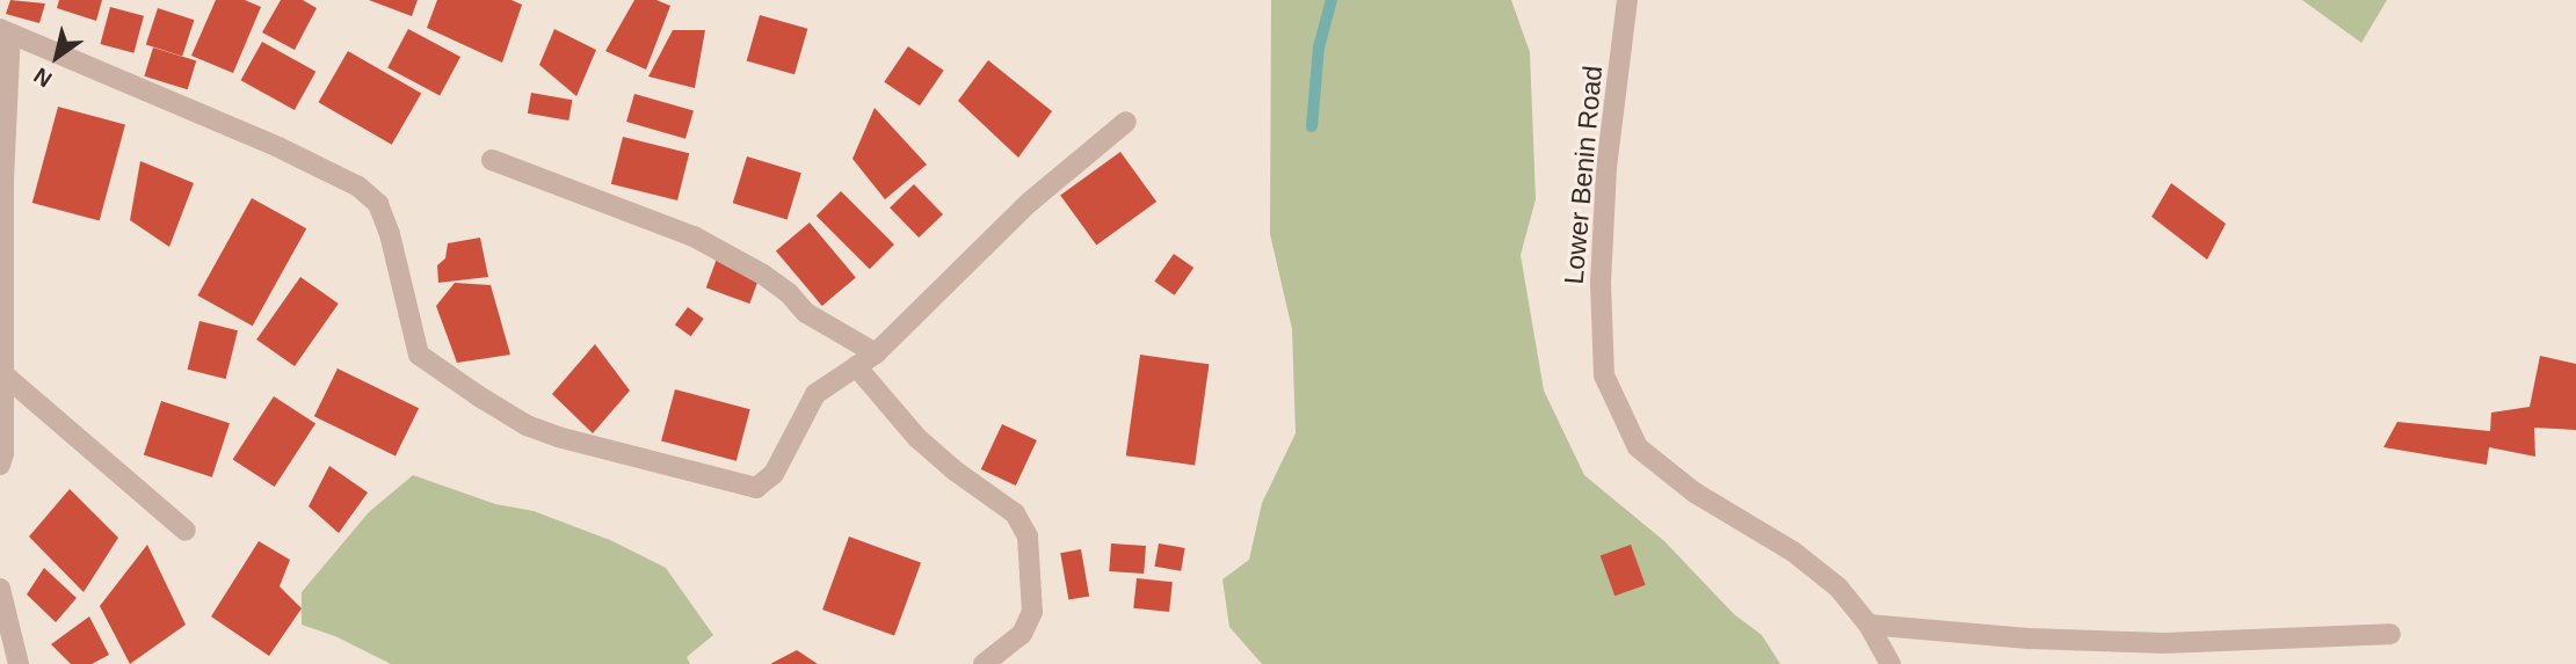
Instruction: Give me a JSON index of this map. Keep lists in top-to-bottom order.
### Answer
{
  "streets": {
    "street": ["Lower Benin Road"]
  },
  "north": "bottom left"
}
